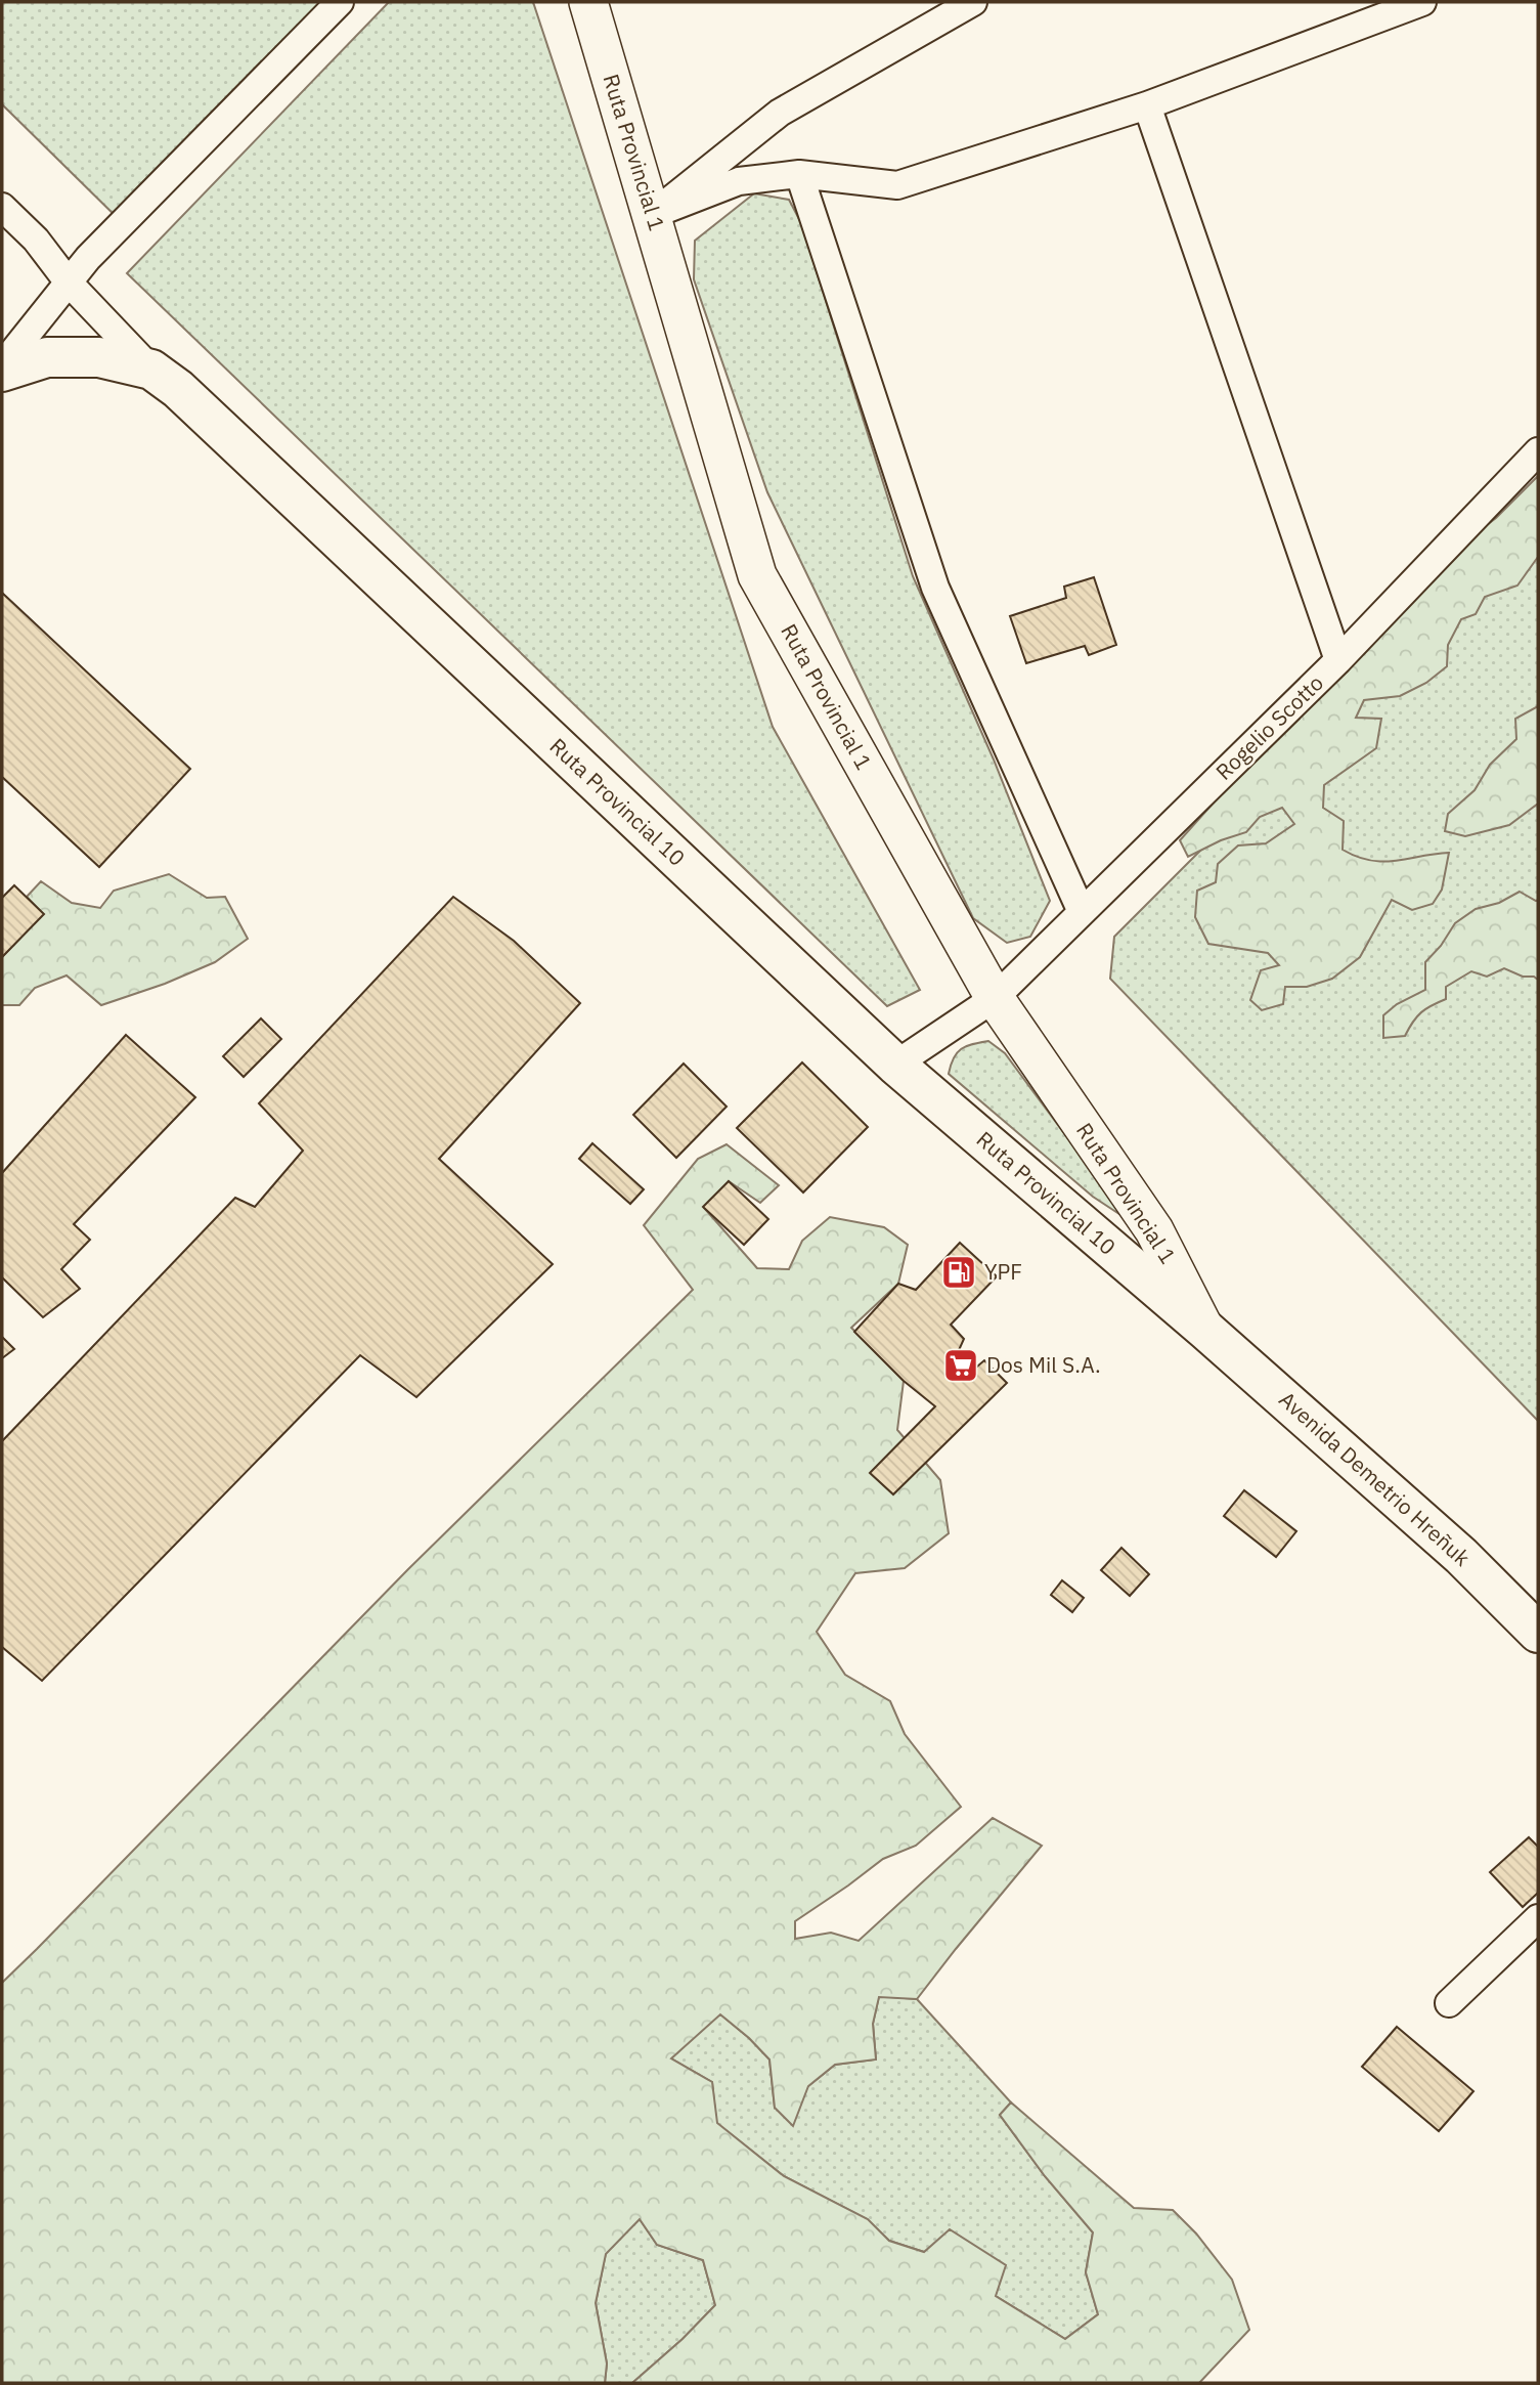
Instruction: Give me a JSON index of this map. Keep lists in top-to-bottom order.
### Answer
{
  "streets": {
    "main road": ["Ruta Provincial 1", "Ruta Provincial 10", "Avenida Demetrio Hreñuk"],
    "street": ["Rogelio Scotto"]
  },
  "crossings": [
    ["Ruta Provincial 1", "Rogelio Scotto"],
    ["Ruta Provincial 1", "Ruta Provincial 10"],
    ["Ruta Provincial 1", "Avenida Demetrio Hreñuk"],
    ["Rogelio Scotto", "Ruta Provincial 10"],
    ["Ruta Provincial 10", "Avenida Demetrio Hreñuk"]
  ],
  "places": {
    "fuel station": ["YPF"],
    "supermarket": ["Dos Mil S.A."]
  }
}
